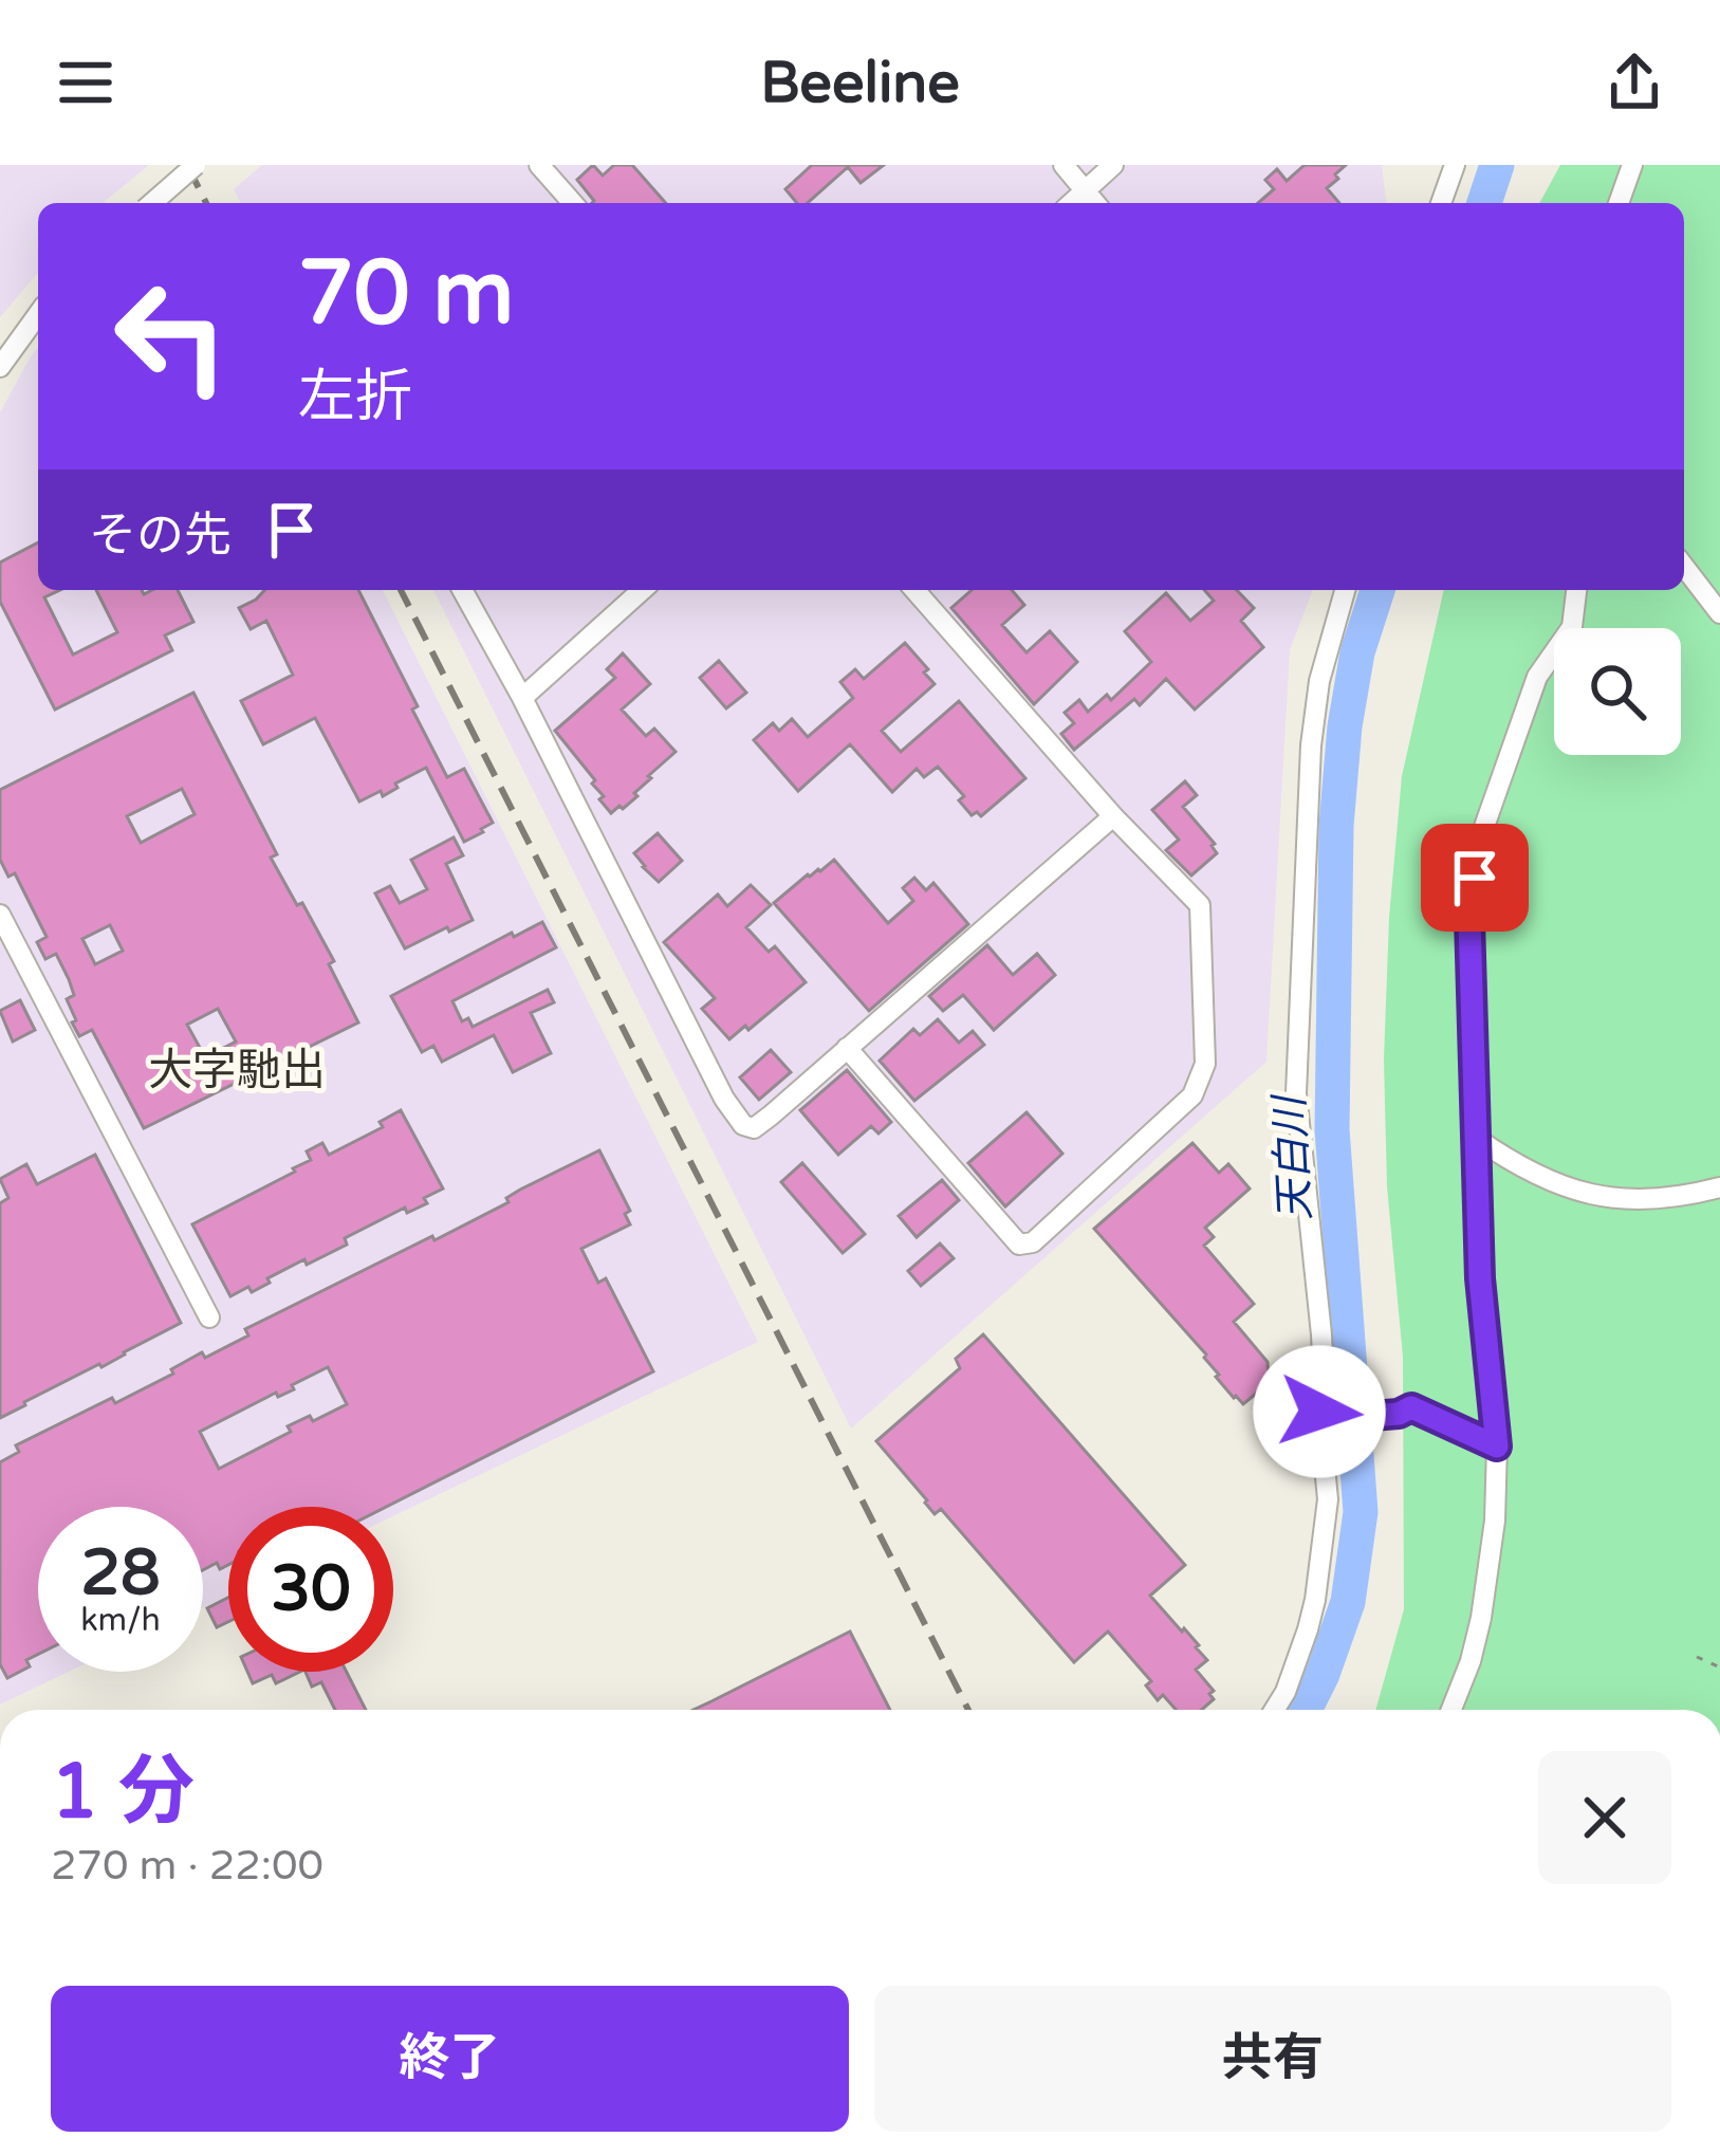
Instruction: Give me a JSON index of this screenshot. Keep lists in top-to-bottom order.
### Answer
{
  "districts": ["大字馳出"],
  "water": ["天白川"],
  "page": {
    "header": "Beeline",
    "turn": ["70 m", "左折"],
    "then": "その先",
    "speed": "28 km/h",
    "limit": "30",
    "heading": ["1 分", "270 m · 22:00"],
    "buttons": ["終了", "共有"]
  }
}
